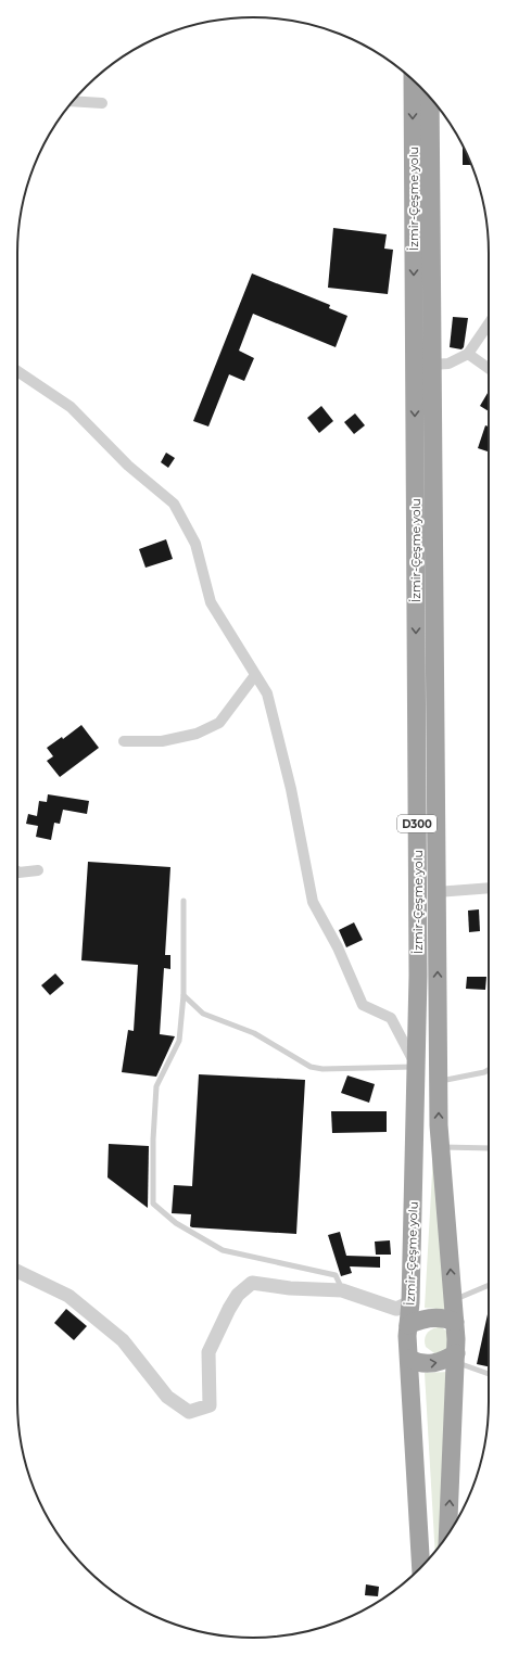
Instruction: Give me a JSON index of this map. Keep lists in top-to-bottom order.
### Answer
{
  "streets": {
    "highway": ["İzmir-Çeşme yolu", "D300"]
  }
}
